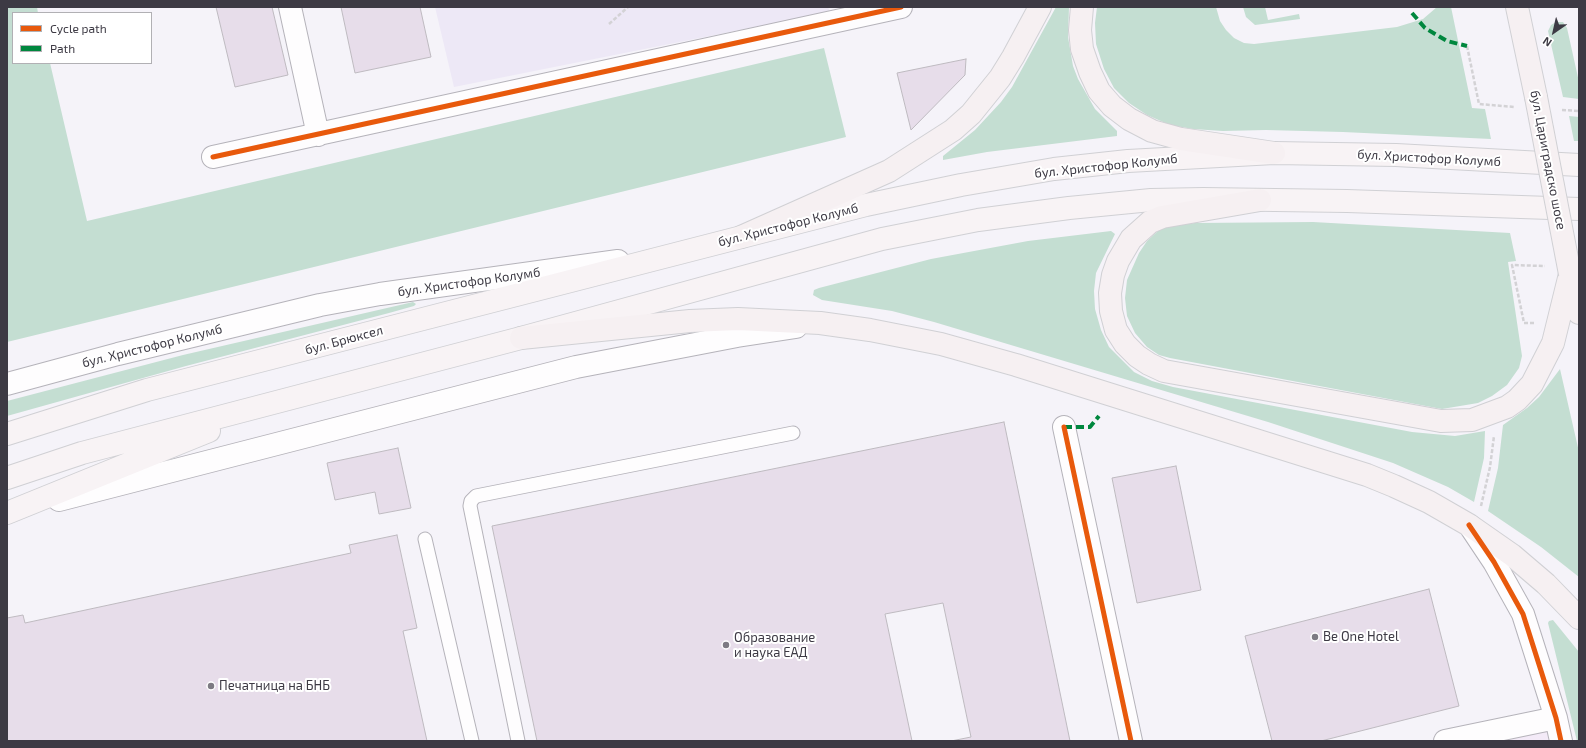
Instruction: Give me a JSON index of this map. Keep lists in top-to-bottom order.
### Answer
{
  "streets": {
    "highway": ["бул. Цариградско шосе"],
    "main road": ["бул. Христофор Колумб", "бул. Брюксел"]
  },
  "crossings": [
    ["бул. Христофор Колумб", "бул. Брюксел"]
  ],
  "places": ["Be One Hotel", "Образование и наука ЕАД", "Печатница на БНБ"],
  "legend": ["Cycle path", "Path"],
  "north": "bottom left"
}
